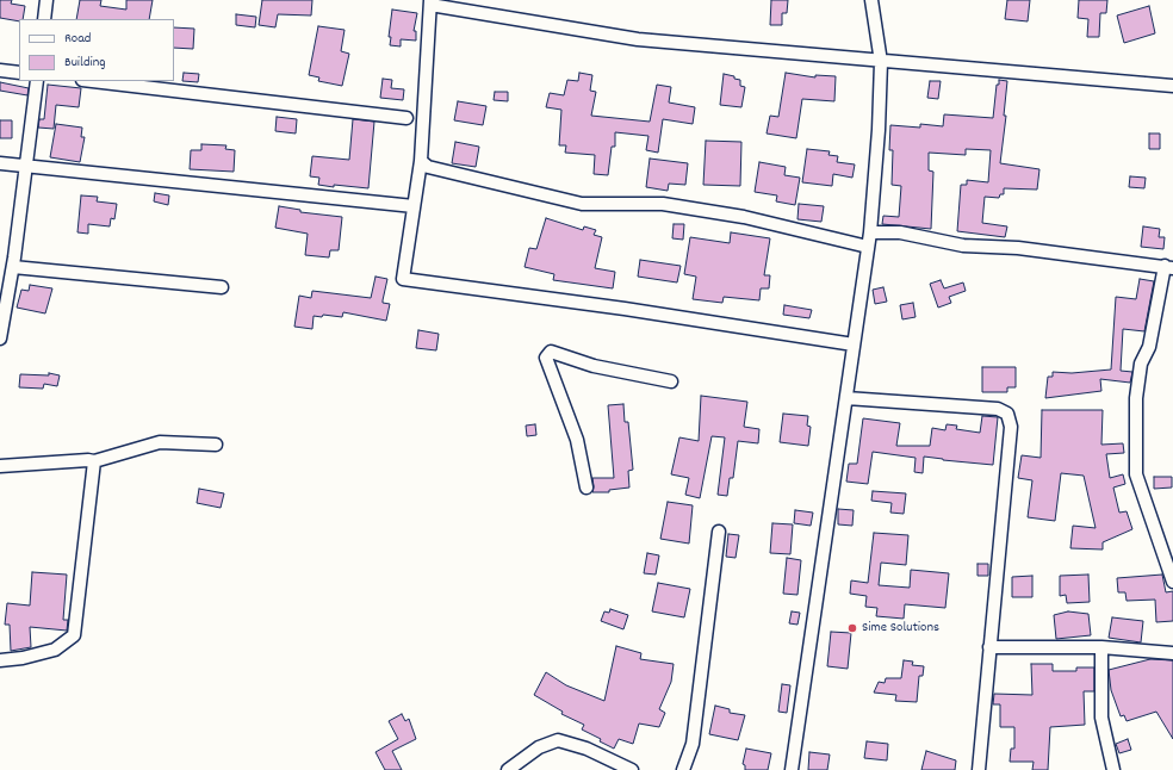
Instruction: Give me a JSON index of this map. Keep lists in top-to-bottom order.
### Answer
{
  "places": ["Sime Solutions"],
  "legend": ["Road", "Building"]
}
